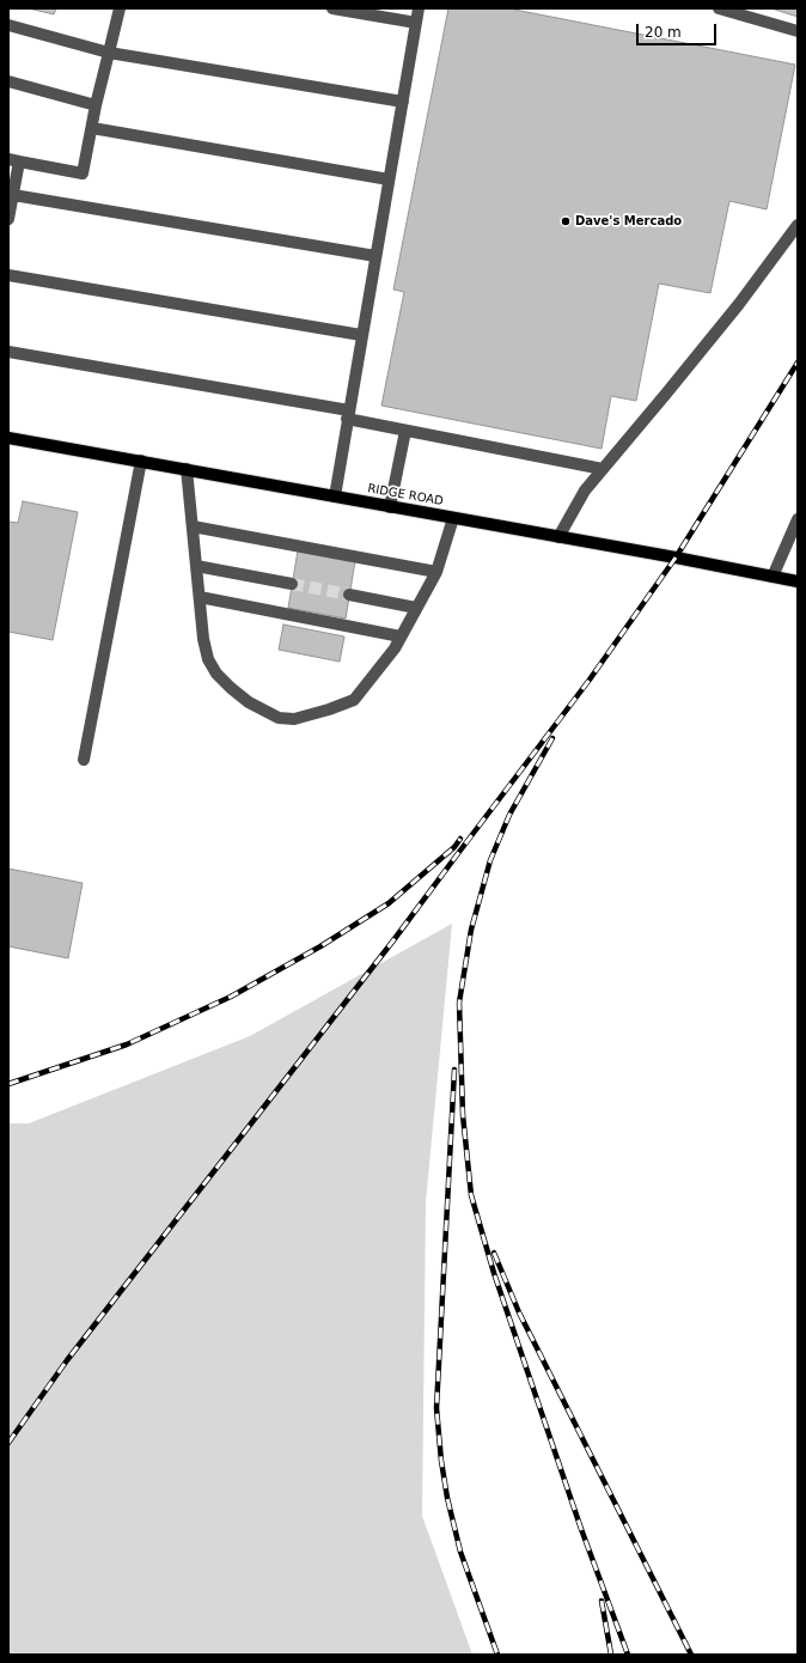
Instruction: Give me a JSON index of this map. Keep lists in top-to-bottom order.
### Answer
{
  "streets": {
    "main road": ["RIDGE ROAD"]
  },
  "places": ["Dave's Mercado"],
  "scale_bar": "20 m"
}
